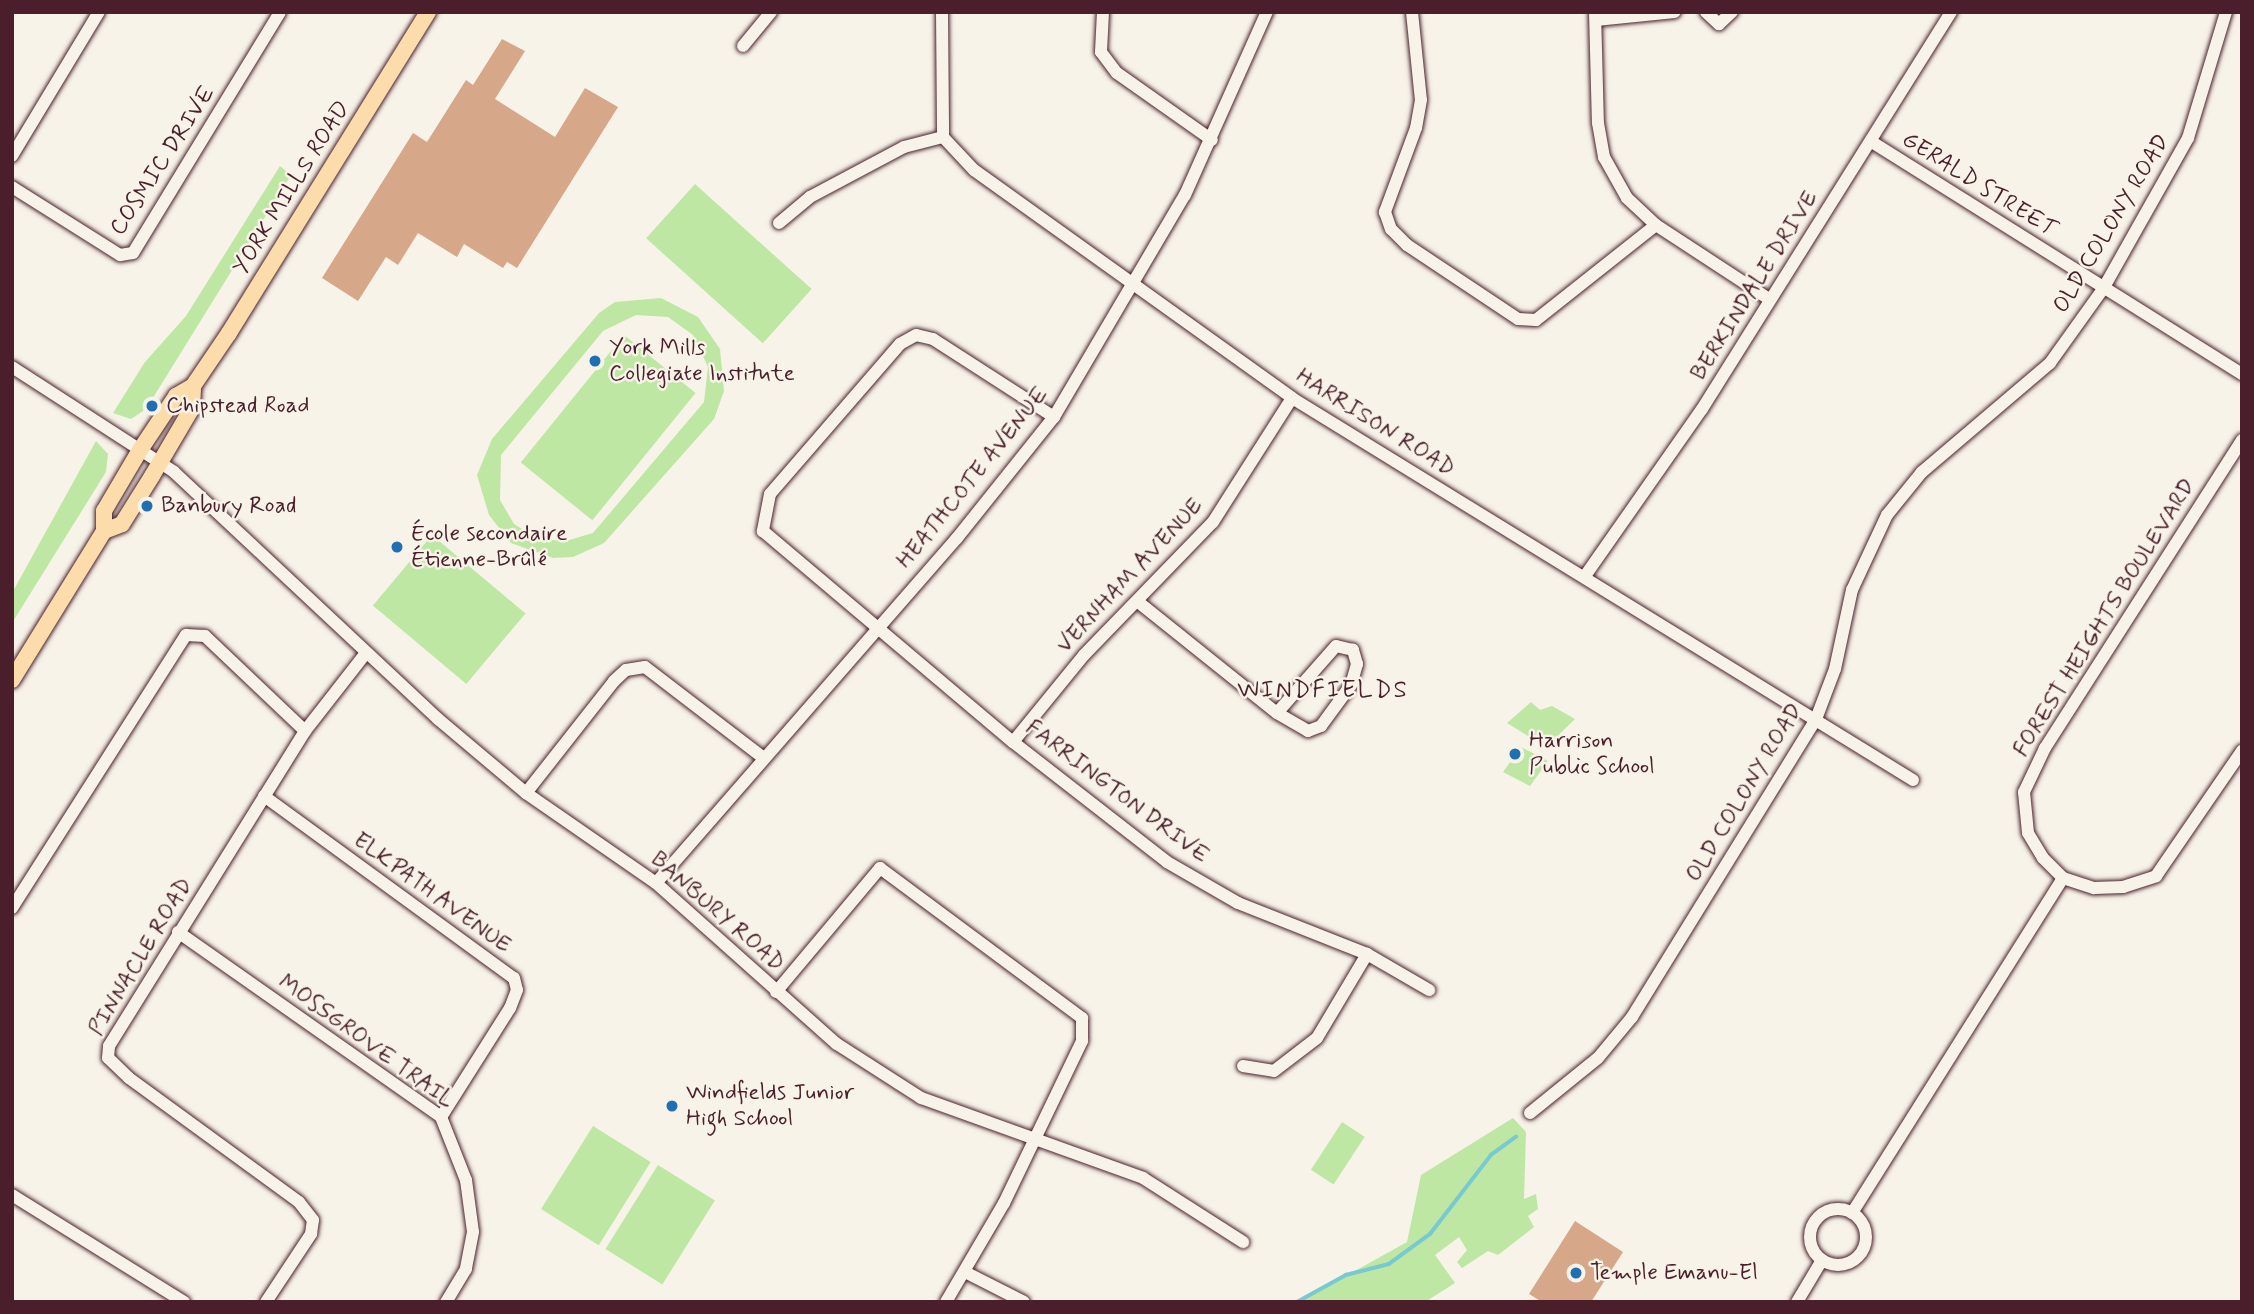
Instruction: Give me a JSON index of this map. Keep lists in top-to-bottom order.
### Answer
{
  "streets": {
    "main road": ["YORK MILLS ROAD"],
    "street": [
      "COSMIC DRIVE",
      "GERALD STREET",
      "OLD COLONY ROAD",
      "BERKINDALE DRIVE",
      "HARRISON ROAD",
      "HEATHCOTE AVENUE",
      "VERNHAM AVENUE",
      "FOREST HEIGHTS BOULEVARD",
      "FARRINGTON DRIVE",
      "ELKPATH AVENUE",
      "BANBURY ROAD",
      "PINNACLE ROAD",
      "MOSSGROVE TRAIL"
    ]
  },
  "crossings": [
    ["GERALD STREET", "OLD COLONY ROAD"],
    ["GERALD STREET", "BERKINDALE DRIVE"],
    ["YORK MILLS ROAD", "BANBURY ROAD"],
    ["OLD COLONY ROAD", "HARRISON ROAD"],
    ["BERKINDALE DRIVE", "HARRISON ROAD"],
    ["HARRISON ROAD", "HEATHCOTE AVENUE"],
    ["HARRISON ROAD", "VERNHAM AVENUE"],
    ["HEATHCOTE AVENUE", "FARRINGTON DRIVE"],
    ["HEATHCOTE AVENUE", "BANBURY ROAD"],
    ["VERNHAM AVENUE", "FARRINGTON DRIVE"],
    ["ELKPATH AVENUE", "PINNACLE ROAD"],
    ["ELKPATH AVENUE", "MOSSGROVE TRAIL"],
    ["BANBURY ROAD", "PINNACLE ROAD"],
    ["PINNACLE ROAD", "MOSSGROVE TRAIL"]
  ],
  "districts": ["WINDFIELDS"],
  "places": [
    "York Mills Collegiate Institute",
    "Chipstead Road",
    "Banbury Road",
    "École secondaire Étienne-Brûlé",
    "Harrison Public School",
    "Windfields Junior High School",
    "Temple Emanu-El"
  ]
}
